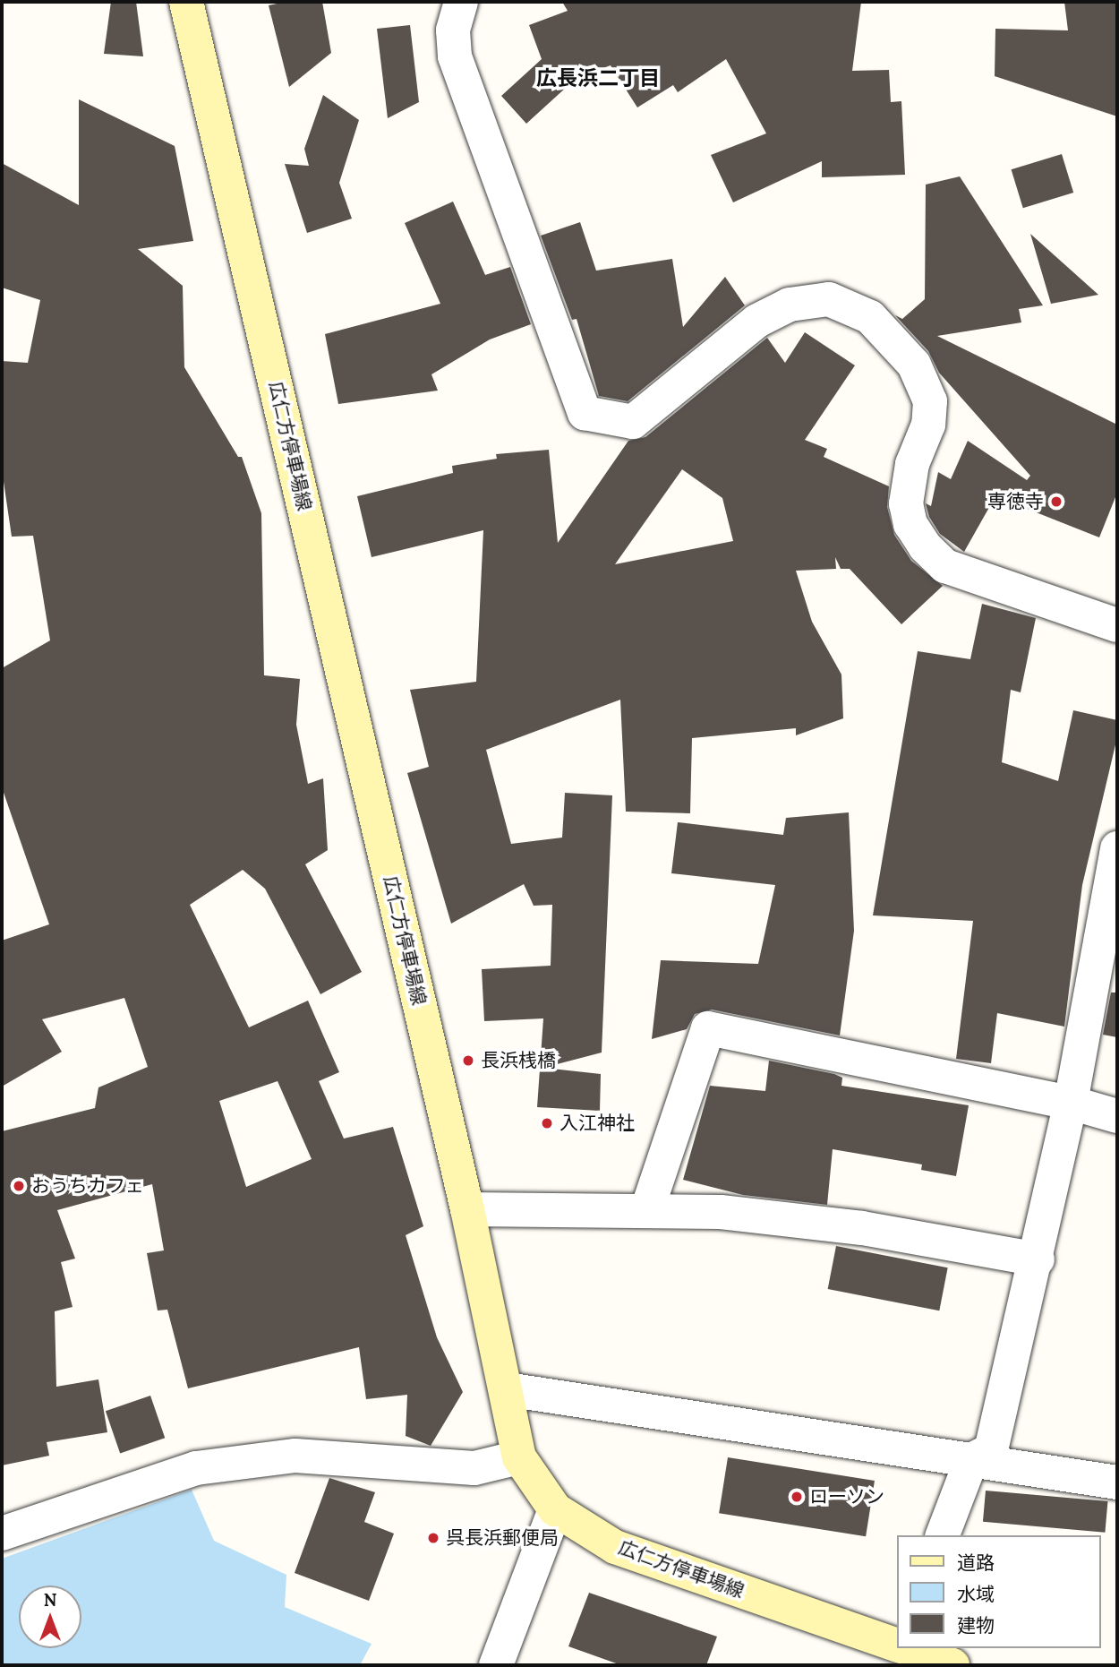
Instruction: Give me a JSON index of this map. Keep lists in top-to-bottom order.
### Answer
{
  "streets": {
    "main road": ["広仁方停車場線"]
  },
  "districts": ["広長浜二丁目"],
  "places": [
    "専徳寺",
    "長浜桟橋",
    "入江神社",
    "おうちカフェ",
    "ローソン",
    "呉長浜郵便局"
  ],
  "legend": ["道路", "水域", "建物"],
  "north": "top"
}
